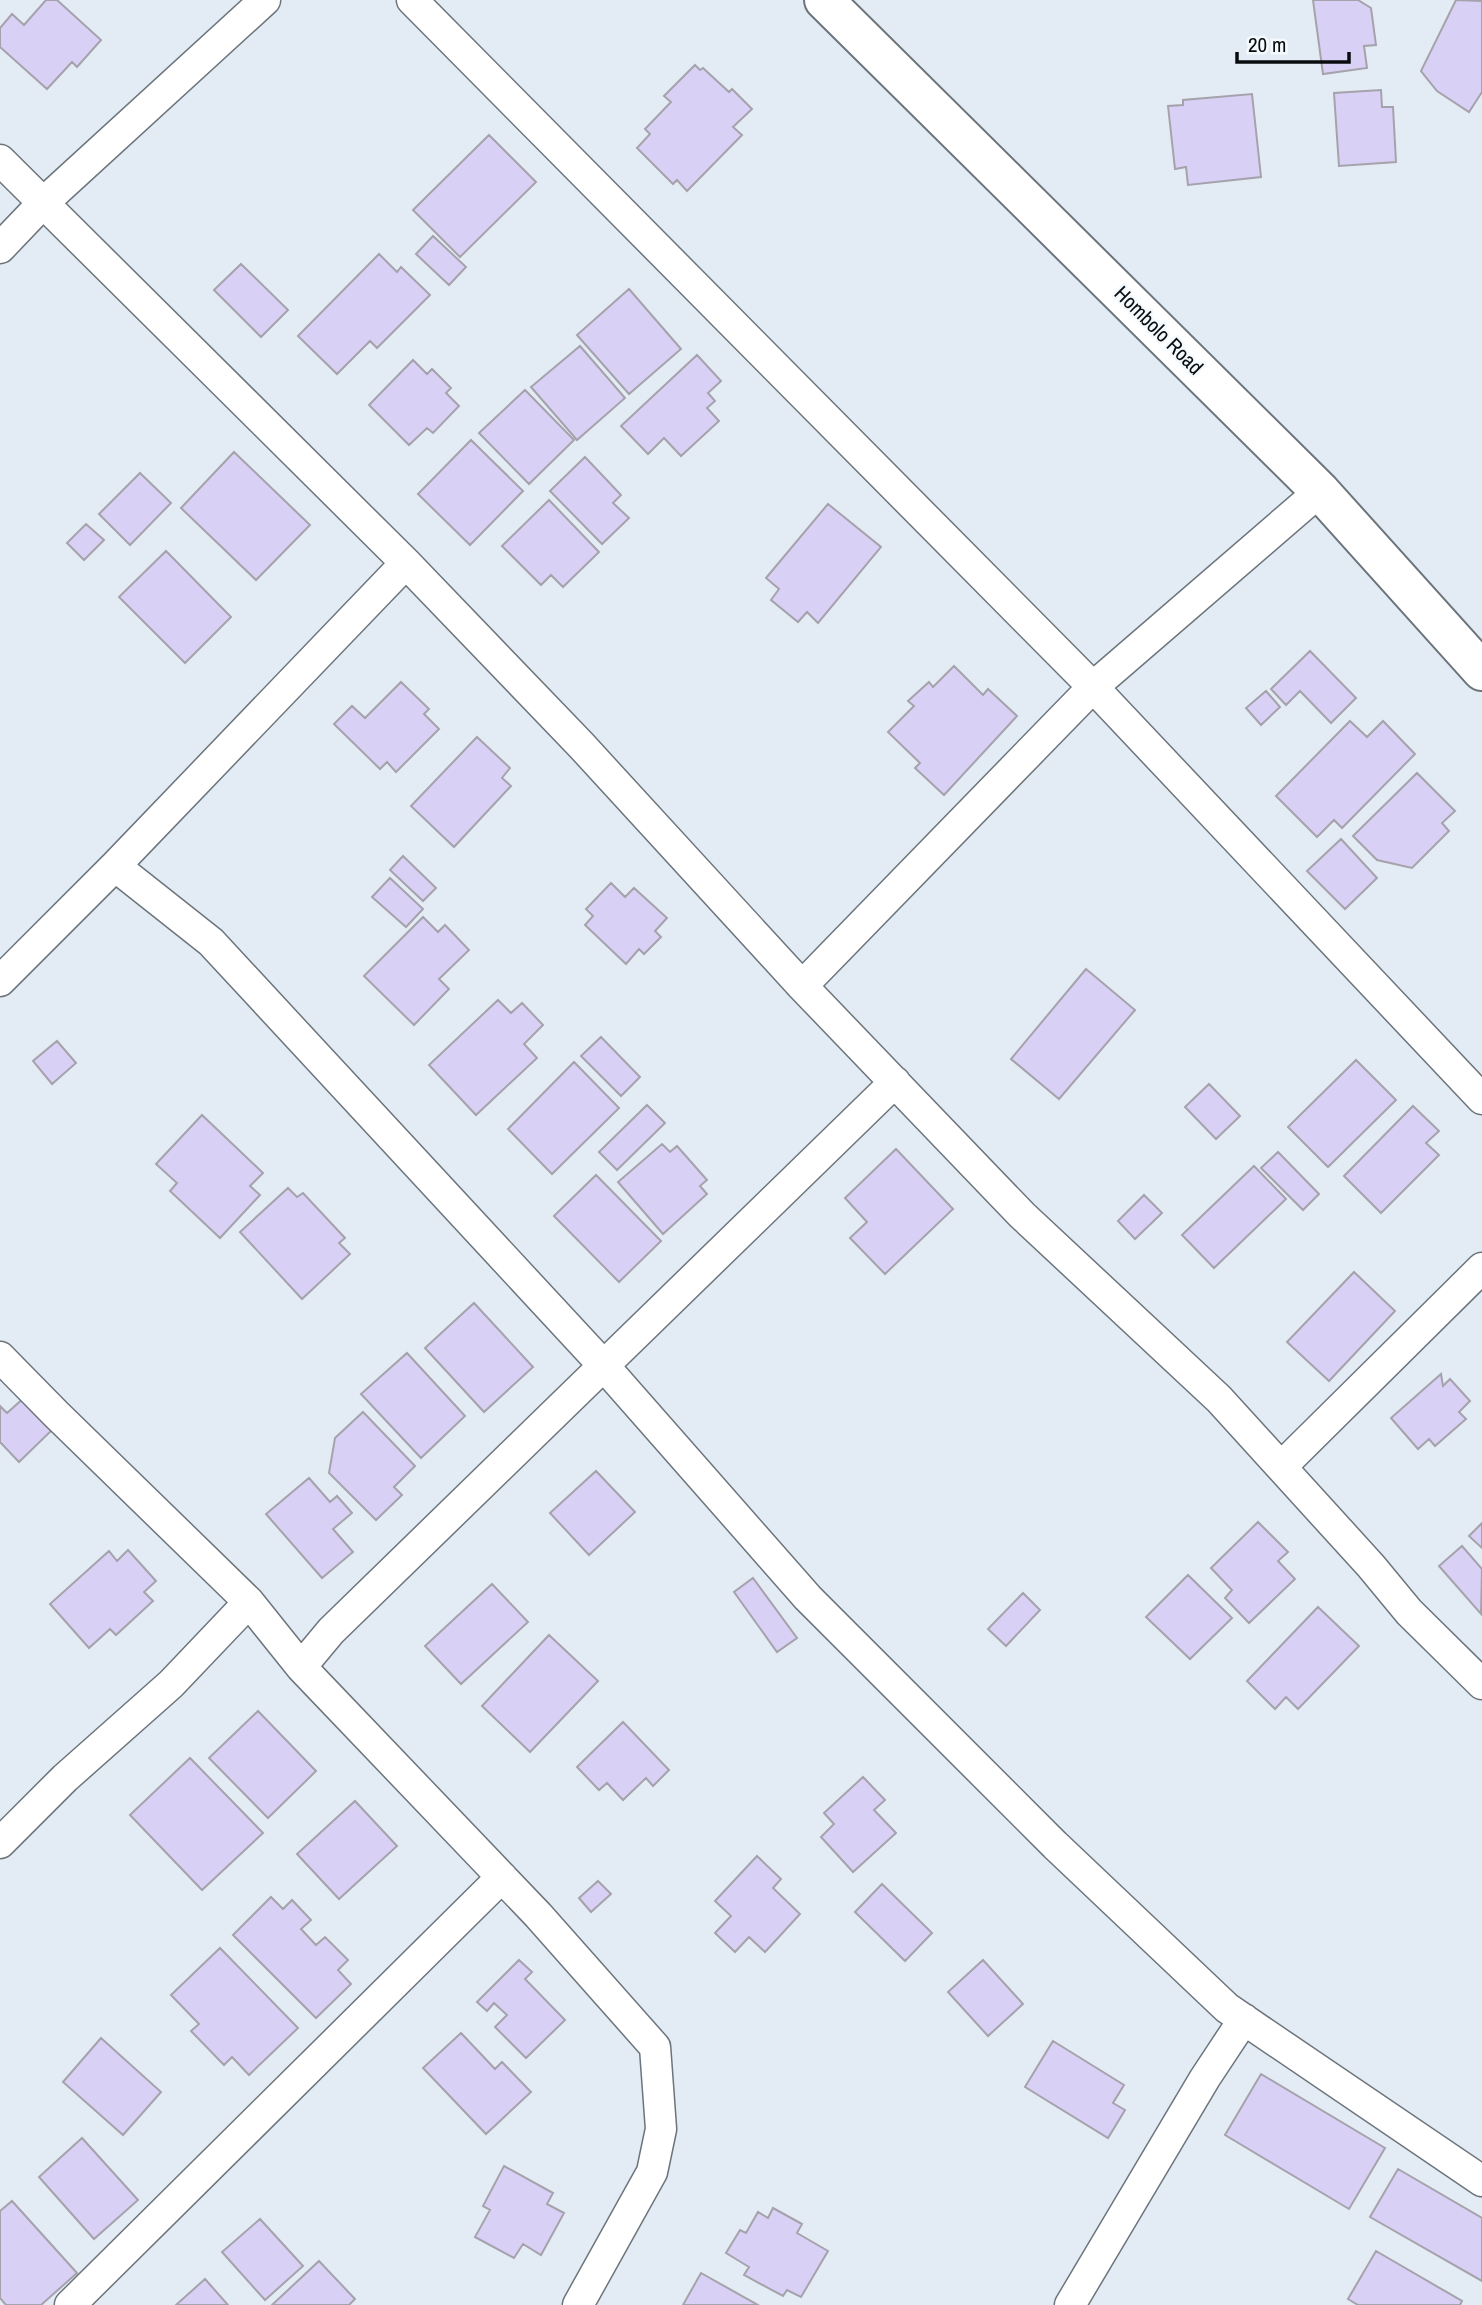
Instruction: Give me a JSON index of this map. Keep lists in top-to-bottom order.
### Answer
{
  "streets": {
    "street": ["Hombolo Road"]
  },
  "scale_bar": "20 m"
}
